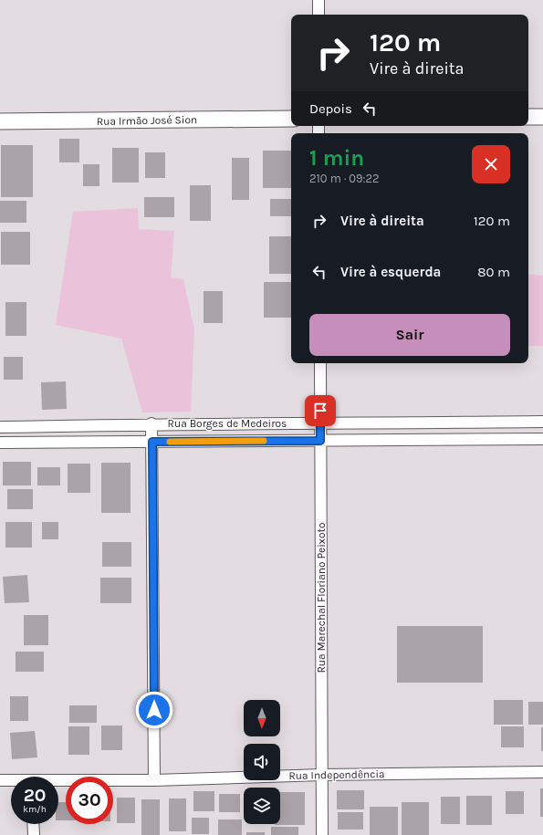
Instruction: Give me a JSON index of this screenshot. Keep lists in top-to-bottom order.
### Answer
{
  "streets": {
    "street": [
      "Rua Irmão José Sion",
      "Rua Borges de Medeiros",
      "Rua Marechal Floriano Peixoto",
      "Rua Independência"
    ]
  },
  "crossings": [
    ["Rua Borges de Medeiros", "Rua Marechal Floriano Peixoto"],
    ["Rua Marechal Floriano Peixoto", "Rua Independência"]
  ],
  "north": "bottom",
  "page": {
    "turn": ["120 m", "Vire à direita"],
    "then": "Depois",
    "heading": ["1 min", "210 m · 09:22"],
    "list": [
      {
        "name": "Vire à direita",
        "value": "120 m"
      },
      {
        "name": "Vire à esquerda",
        "value": "80 m"
      }
    ],
    "buttons": "Sair",
    "speed": "20 km/h",
    "limit": "30"
  }
}
